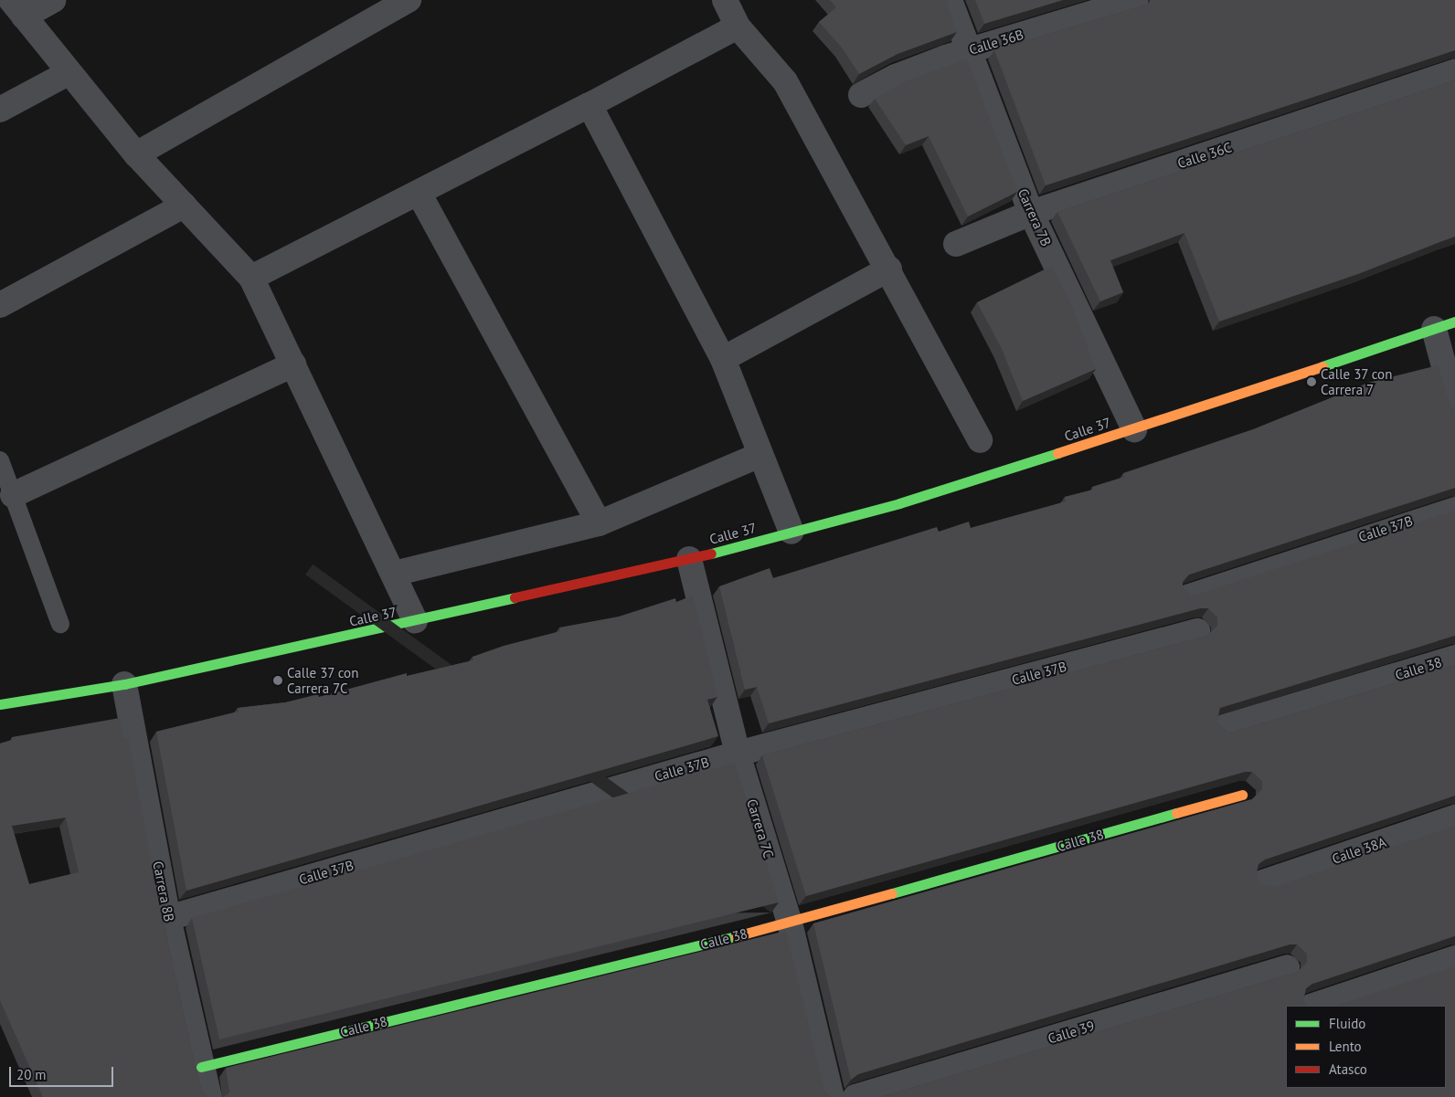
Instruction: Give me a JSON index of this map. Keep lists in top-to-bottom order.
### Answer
{
  "streets": {
    "main road": ["Calle 37", "Calle 38"],
    "street": [
      "Calle 36B",
      "Calle 36C",
      "Carrera 7B",
      "Calle 37B",
      "Carrera 7C",
      "Calle 38A",
      "Carrera 8B",
      "Calle 39"
    ]
  },
  "crossings": [
    ["Calle 36B", "Carrera 7B"],
    ["Calle 36C", "Carrera 7B"],
    ["Carrera 7B", "Calle 37"],
    ["Calle 37", "Carrera 7C"],
    ["Calle 37", "Carrera 8B"],
    ["Calle 37B", "Carrera 7C"],
    ["Calle 37B", "Carrera 8B"],
    ["Calle 38", "Carrera 7C"],
    ["Calle 38", "Carrera 8B"]
  ],
  "places": ["Calle 37 con Carrera 7", "Calle 37 con Carrera 7C"],
  "legend": ["Fluido", "Lento", "Atasco"],
  "scale_bar": "20 m"
}
